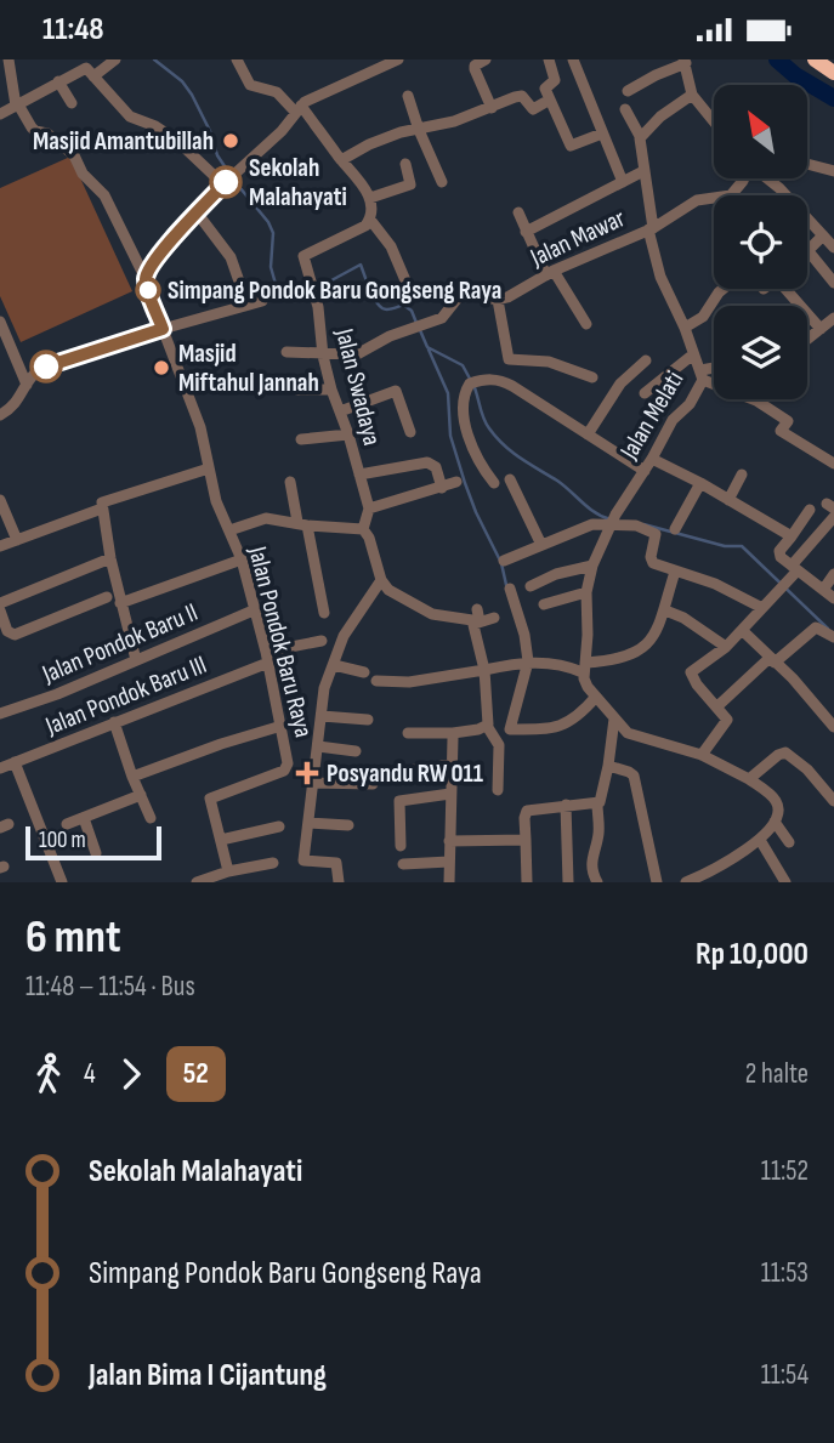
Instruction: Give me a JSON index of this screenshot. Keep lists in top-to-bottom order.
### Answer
{
  "streets": {
    "street": [
      "Jalan Mawar",
      "Jalan Swadaya",
      "Jalan Melati",
      "Jalan Pondok Baru Raya",
      "Jalan Pondok Baru II",
      "Jalan Pondok Baru III"
    ]
  },
  "crossings": [
    ["Jalan Mawar", "Jalan Swadaya"],
    ["Jalan Mawar", "Jalan Melati"],
    ["Jalan Pondok Baru Raya", "Jalan Pondok Baru II"],
    ["Jalan Pondok Baru Raya", "Jalan Pondok Baru III"]
  ],
  "places": {
    "other": [
      "Masjid Amantubillah",
      "Sekolah Malahayati",
      "Simpang Pondok Baru Gongseng Raya",
      "Masjid Miftahul Jannah"
    ],
    "health": ["Posyandu RW 011"]
  },
  "lines": ["bus line 52"],
  "scale_bar": "100 m",
  "north": "top left",
  "page": {
    "status": "11:48",
    "scale": "100 m",
    "heading": ["6 mnt", "11:48 – 11:54 · Bus", "Rp 10,000"],
    "legs": ["4", "52", "2 halte"],
    "list": [
      {
        "name": "Sekolah Malahayati",
        "value": "11:52"
      },
      {
        "name": "Simpang Pondok Baru Gongseng Raya",
        "value": "11:53"
      },
      {
        "name": "Jalan Bima I Cijantung",
        "value": "11:54"
      }
    ]
  }
}
